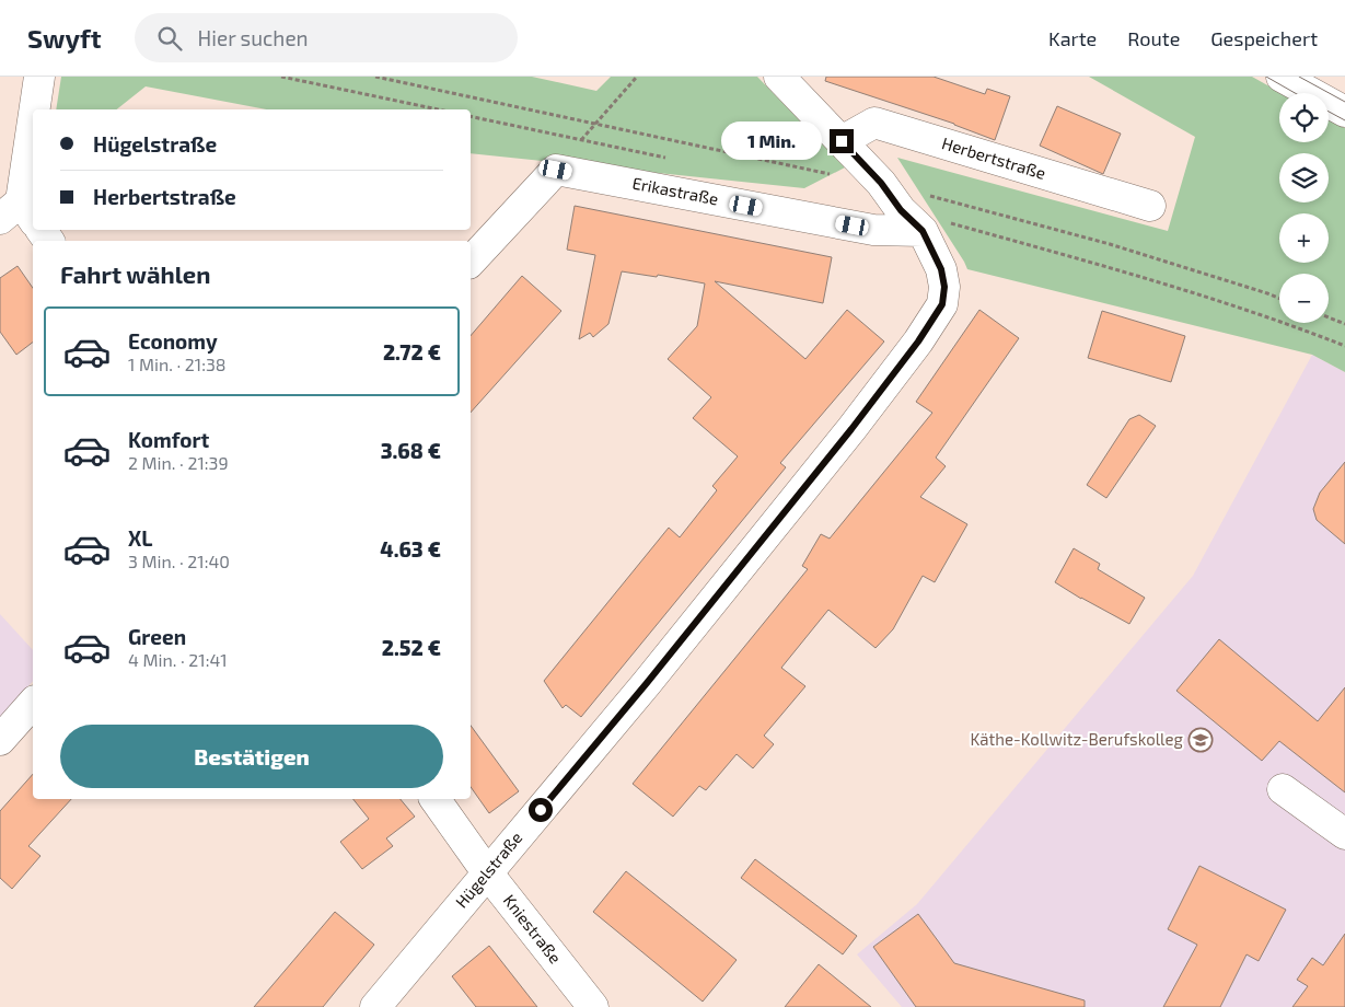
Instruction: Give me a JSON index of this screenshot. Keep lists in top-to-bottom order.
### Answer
{
  "streets": {
    "street": [
      "Herbertstraße",
      "Erikastraße",
      "Hügelstraße",
      "Kniestraße"
    ]
  },
  "crossings": [
    ["Herbertstraße", "Hügelstraße"],
    ["Erikastraße", "Hügelstraße"],
    ["Hügelstraße", "Kniestraße"]
  ],
  "places": {
    "school or university": ["Käthe-Kollwitz-Berufskolleg"]
  },
  "page": {
    "header": "Swyft",
    "search": "Hier suchen",
    "nav": ["Karte", "Route", "Gespeichert"],
    "map_buttons": ["+", "−"],
    "banner": ["Hügelstraße", "Herbertstraße"],
    "bubble": "1 Min.",
    "heading": "Fahrt wählen",
    "list": [
      {
        "name": "Economy",
        "note": "1 Min. · 21:38",
        "value": "2.72 €"
      },
      {
        "name": "Komfort",
        "note": "2 Min. · 21:39",
        "value": "3.68 €"
      },
      {
        "name": "XL",
        "note": "3 Min. · 21:40",
        "value": "4.63 €"
      },
      {
        "name": "Green",
        "note": "4 Min. · 21:41",
        "value": "2.52 €"
      }
    ],
    "buttons": "Bestätigen"
  }
}
